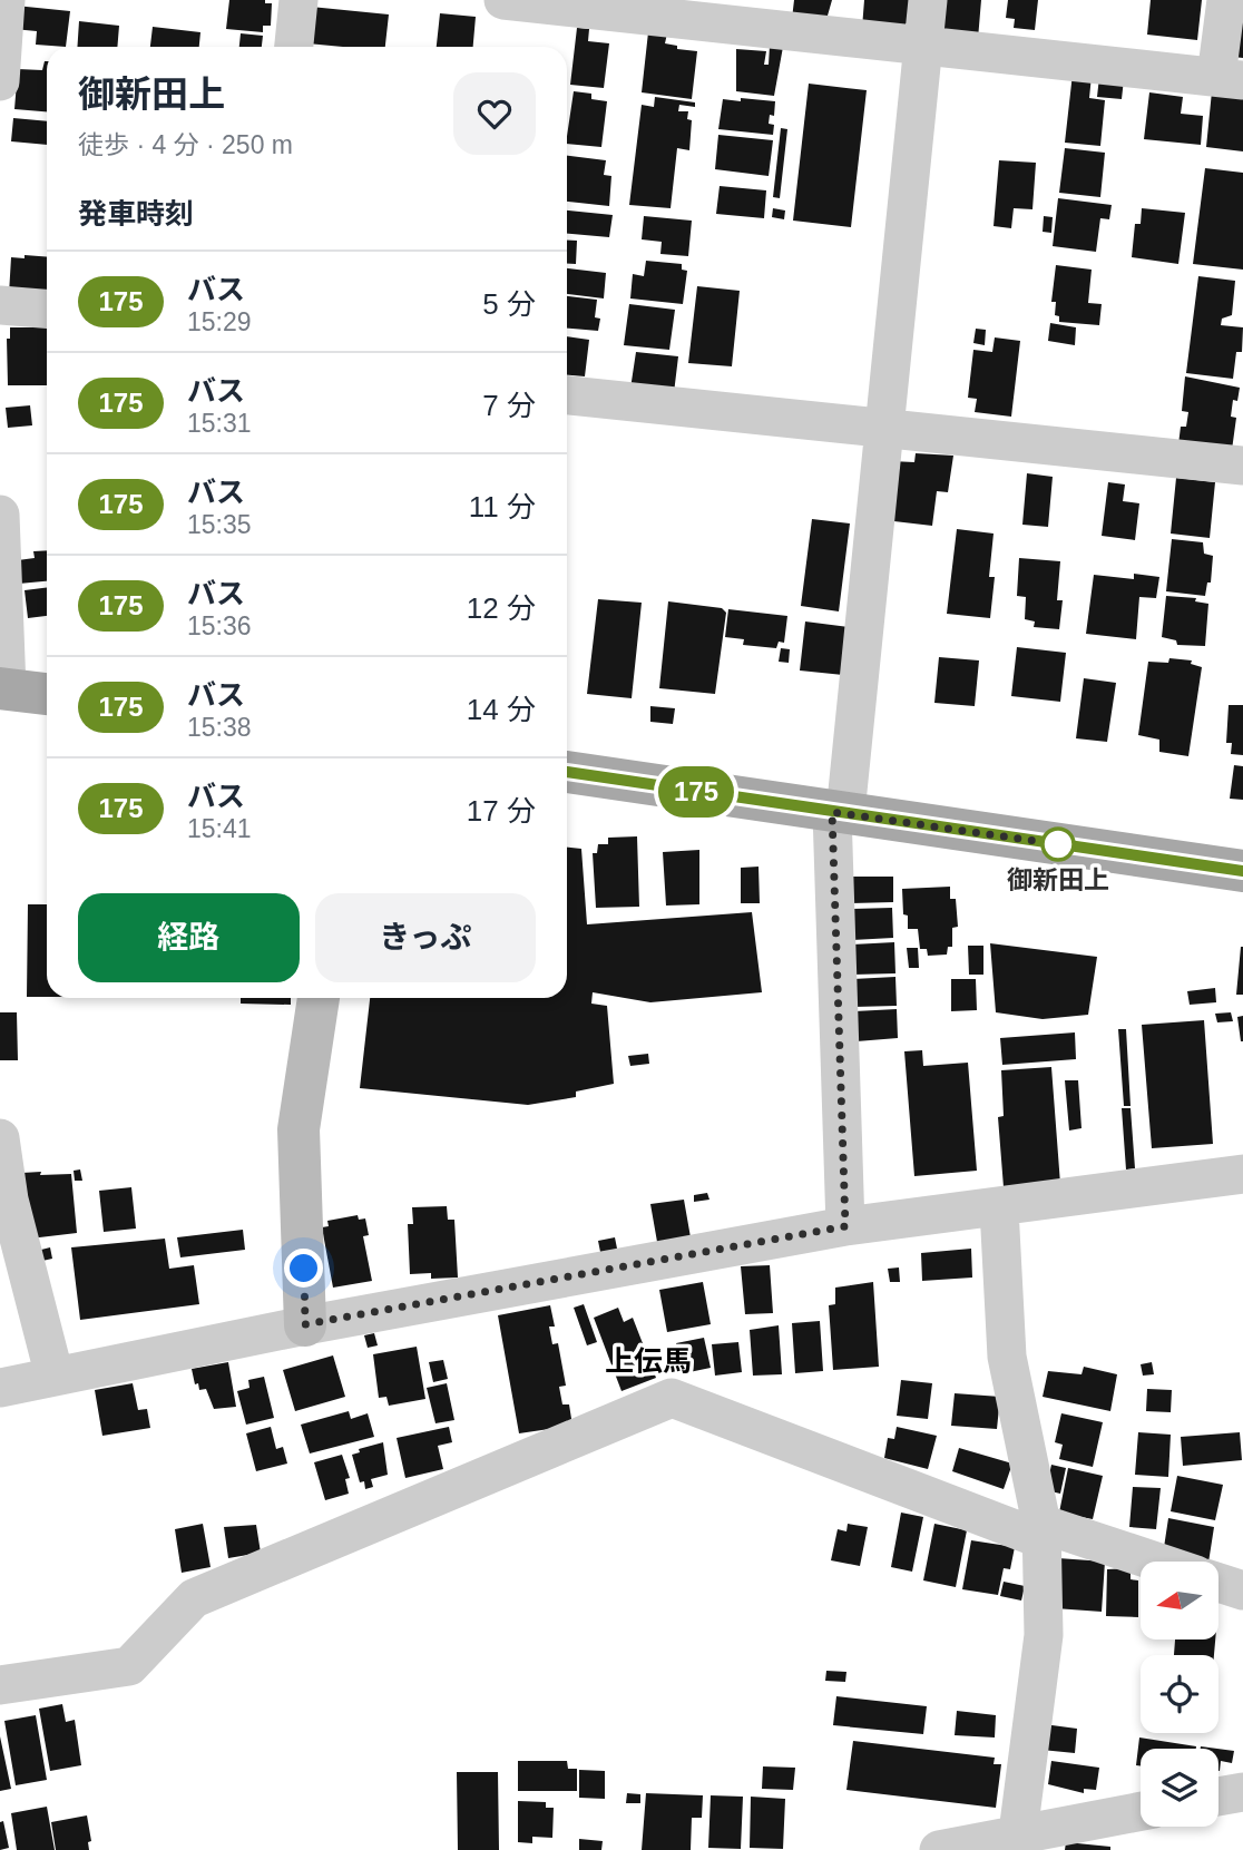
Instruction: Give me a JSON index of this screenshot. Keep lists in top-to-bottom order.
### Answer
{
  "districts": ["上伝馬"],
  "places": ["御新田上"],
  "lines": ["bus line 175"],
  "north": "left",
  "page": {
    "on_map": "175",
    "heading": [
      ["御新田上", "徒歩 · 4 分 · 250 m"],
      "発車時刻"
    ],
    "list": [
      {
        "mark": "175",
        "name": "バス",
        "note": "15:29",
        "value": "5 分"
      },
      {
        "mark": "175",
        "name": "バス",
        "note": "15:31",
        "value": "7 分"
      },
      {
        "mark": "175",
        "name": "バス",
        "note": "15:35",
        "value": "11 分"
      },
      {
        "mark": "175",
        "name": "バス",
        "note": "15:36",
        "value": "12 分"
      },
      {
        "mark": "175",
        "name": "バス",
        "note": "15:38",
        "value": "14 分"
      },
      {
        "mark": "175",
        "name": "バス",
        "note": "15:41",
        "value": "17 分"
      }
    ],
    "buttons": ["経路", "きっぷ"]
  }
}
